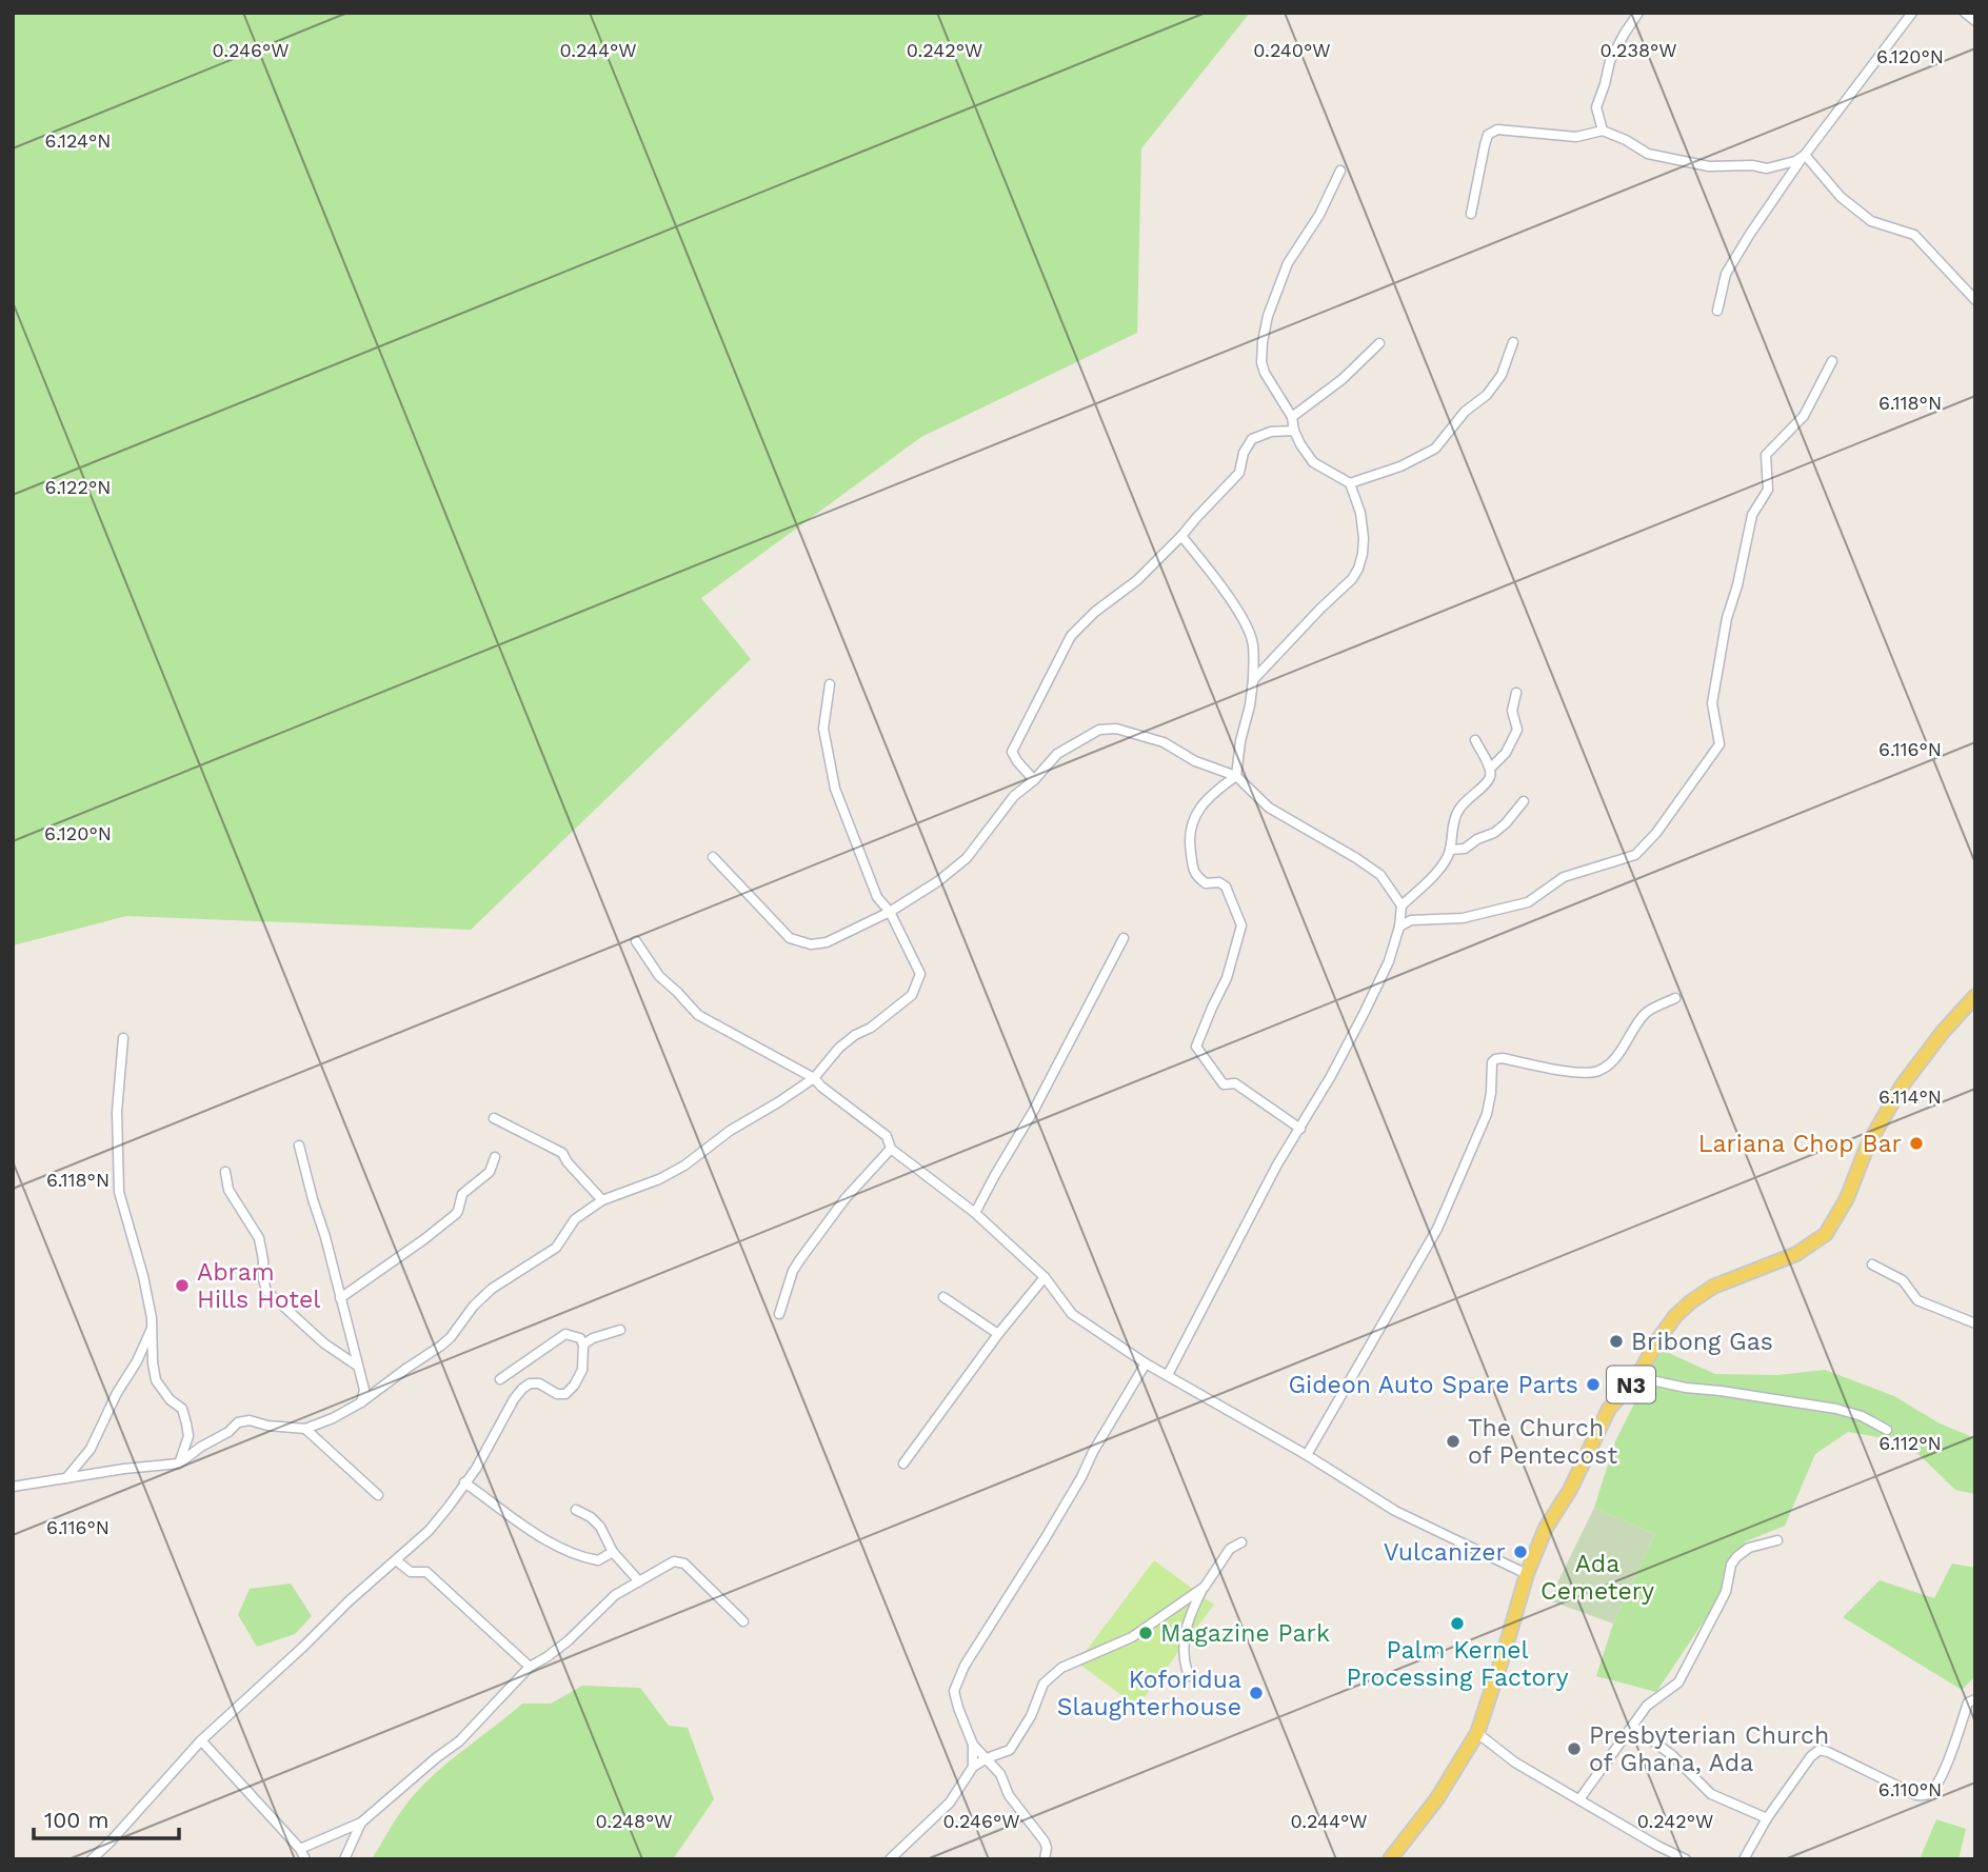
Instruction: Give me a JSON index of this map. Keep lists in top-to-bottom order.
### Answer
{
  "streets": {
    "main road": ["N3"]
  },
  "parks": ["Ada Cemetery"],
  "places": [
    "Lariana Chop Bar",
    "Abram Hills Hotel",
    "Bribong Gas",
    "Gideon Auto Spare Parts",
    "The Church of Pentecost",
    "Vulcanizer",
    "Palm Kernel Processing Factory",
    "Magazine Park",
    "Koforidua Slaughterhouse",
    "Presbyterian Church of Ghana, Ada"
  ],
  "scale_bar": "100 m",
  "coordinates": [
    "0.246°W",
    "0.244°W",
    "0.242°W",
    "0.240°W",
    "0.238°W",
    "6.120°N",
    "6.124°N",
    "6.118°N",
    "6.122°N",
    "6.116°N",
    "6.114°N",
    "6.112°N",
    "6.110°N",
    "0.248°W"
  ]
}
